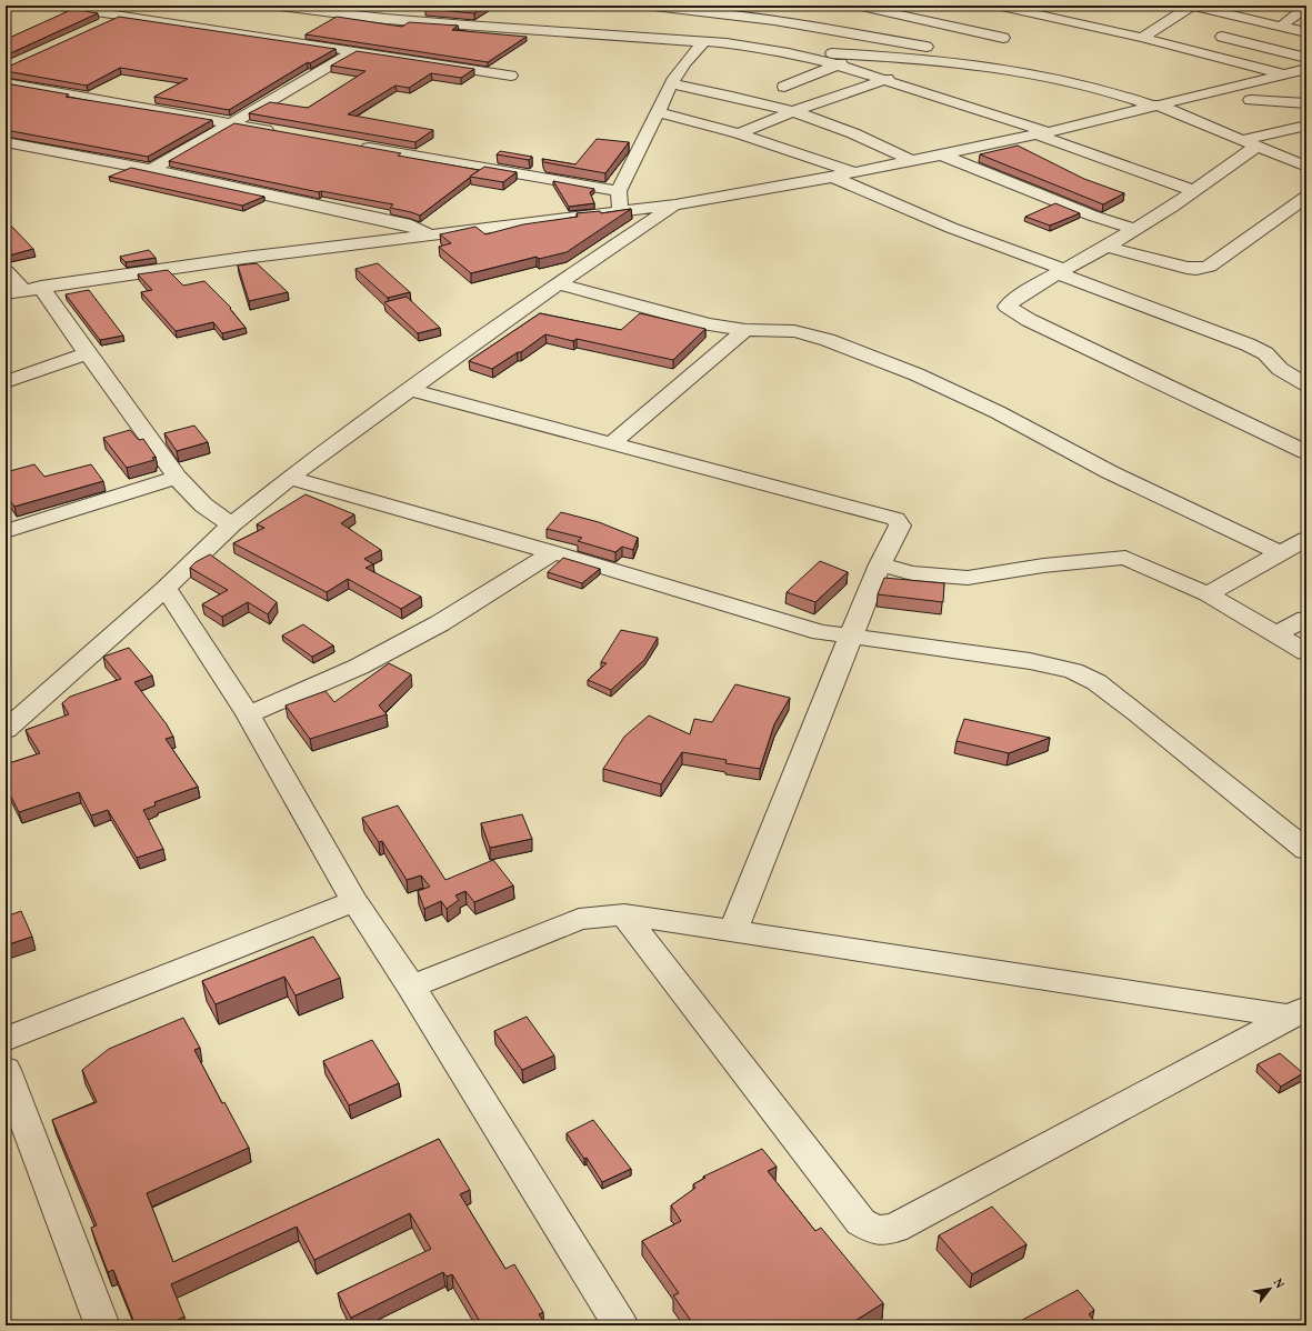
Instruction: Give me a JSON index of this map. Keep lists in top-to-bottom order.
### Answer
{
  "north": "top right"
}
